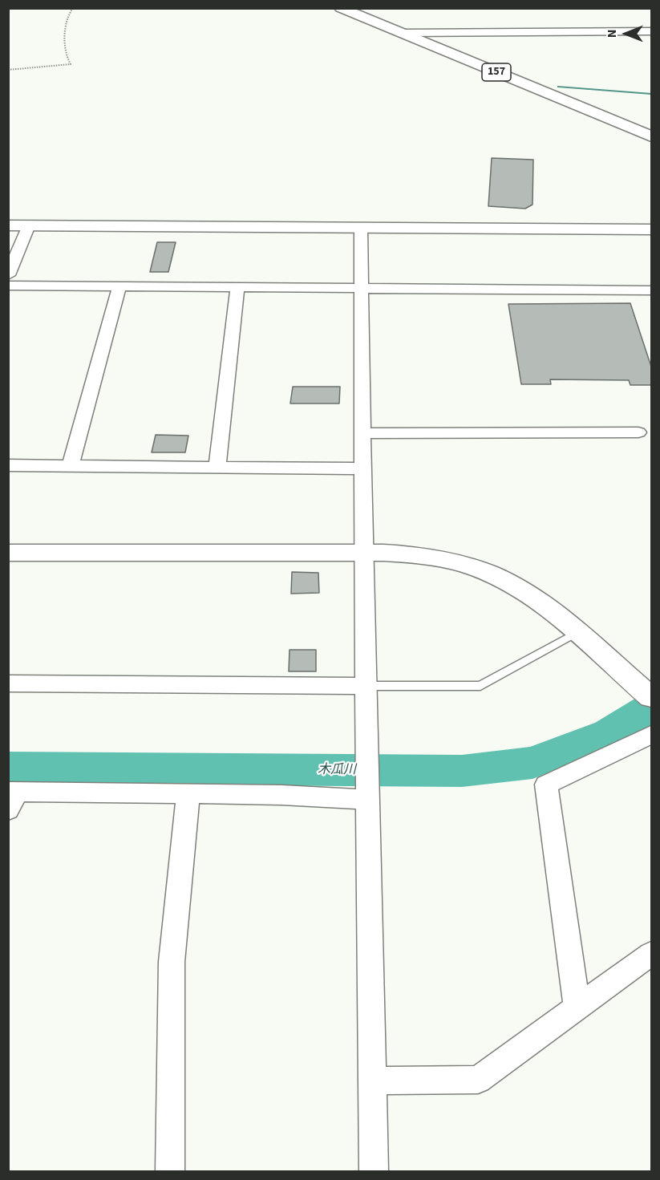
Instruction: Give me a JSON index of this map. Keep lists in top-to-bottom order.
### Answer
{
  "streets": {
    "highway": ["157"]
  },
  "water": ["木瓜川"],
  "north": "left"
}
